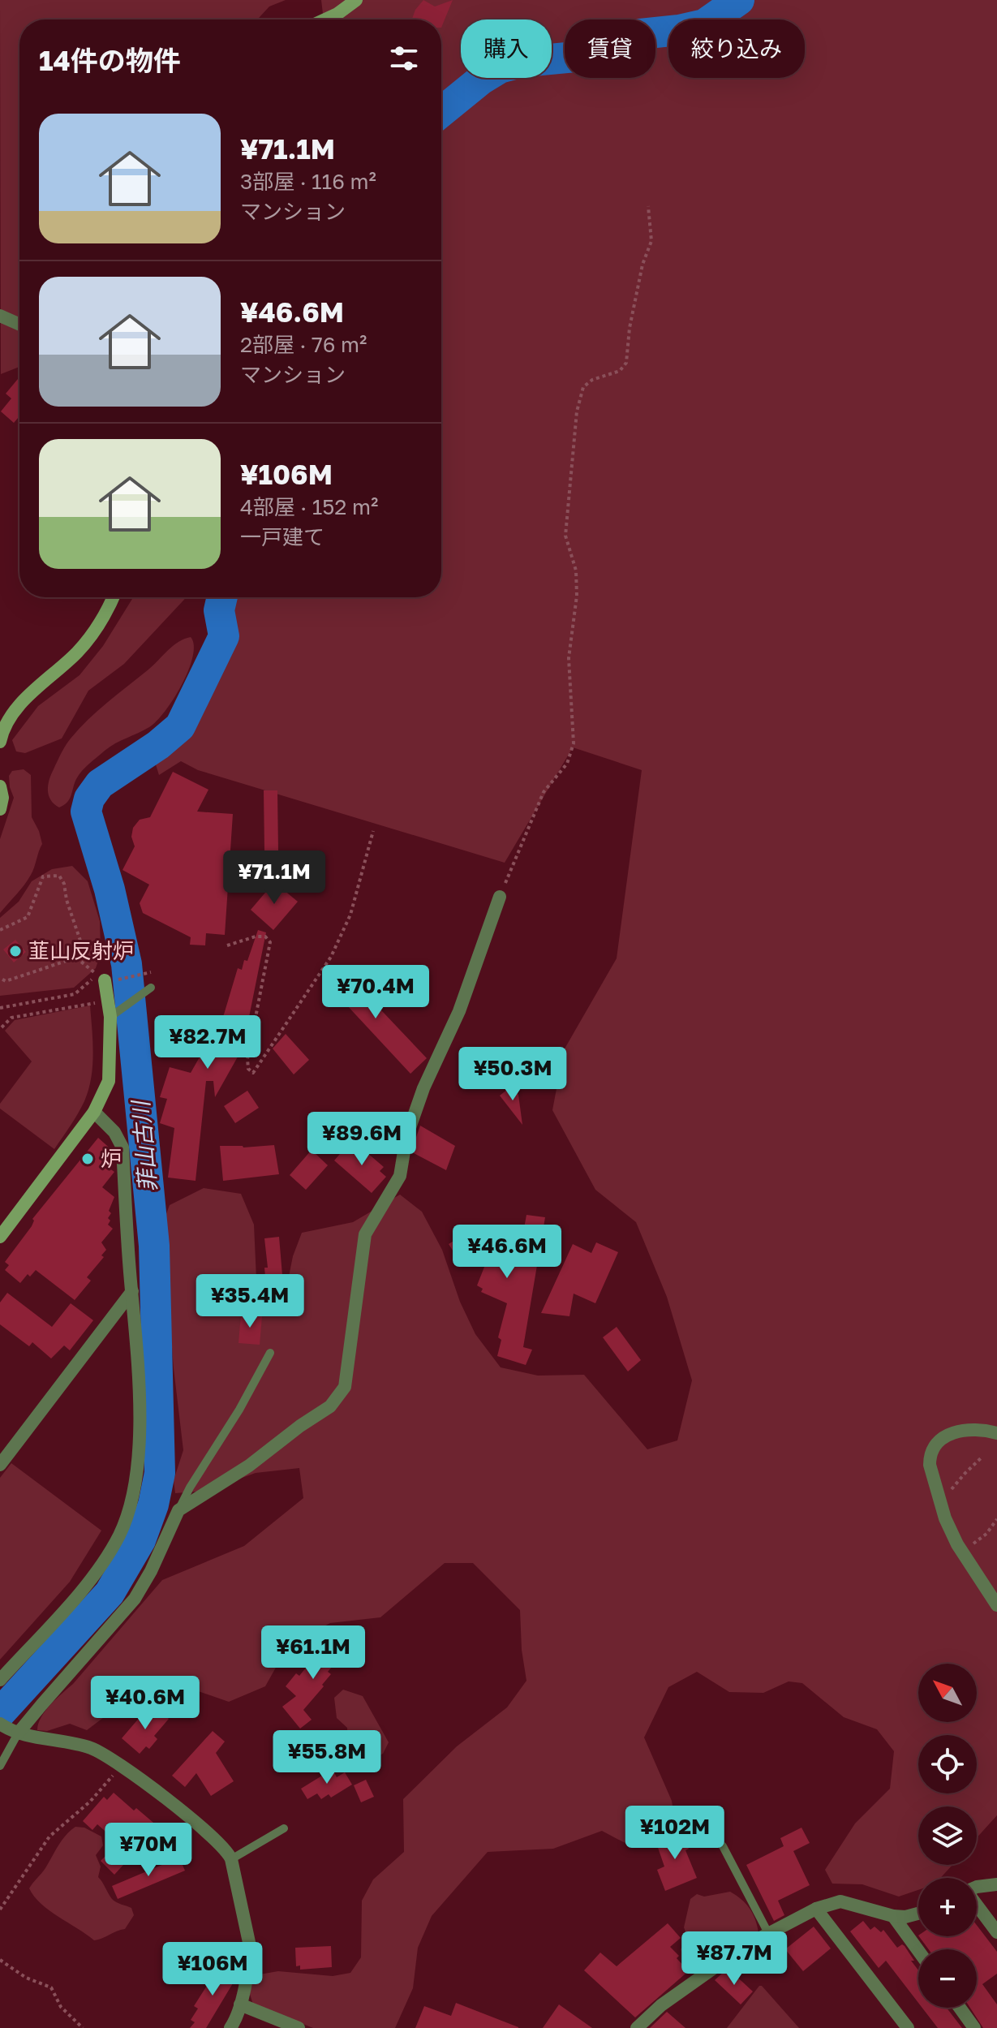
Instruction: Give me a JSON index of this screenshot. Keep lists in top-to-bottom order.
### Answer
{
  "water": ["菲山古川"],
  "places": ["韮山反射炉", "炉"],
  "north": "top left",
  "page": {
    "chip": ["購入", "賃貸", "絞り込み"],
    "heading": "14件の物件",
    "list": [
      {
        "name": "¥71.1M",
        "note": "3部屋 · 116 m² · マンション"
      },
      {
        "name": "¥46.6M",
        "note": "2部屋 · 76 m² · マンション"
      },
      {
        "name": "¥106M",
        "note": "4部屋 · 152 m² · 一戸建て"
      }
    ],
    "price": [
      "¥71.1M",
      "¥70.4M",
      "¥82.7M",
      "¥50.3M",
      "¥89.6M",
      "¥46.6M",
      "¥35.4M",
      "¥61.1M",
      "¥40.6M",
      "¥55.8M",
      "¥102M",
      "¥70M",
      "¥87.7M",
      "¥106M"
    ],
    "map_buttons": ["+", "−"]
  }
}
